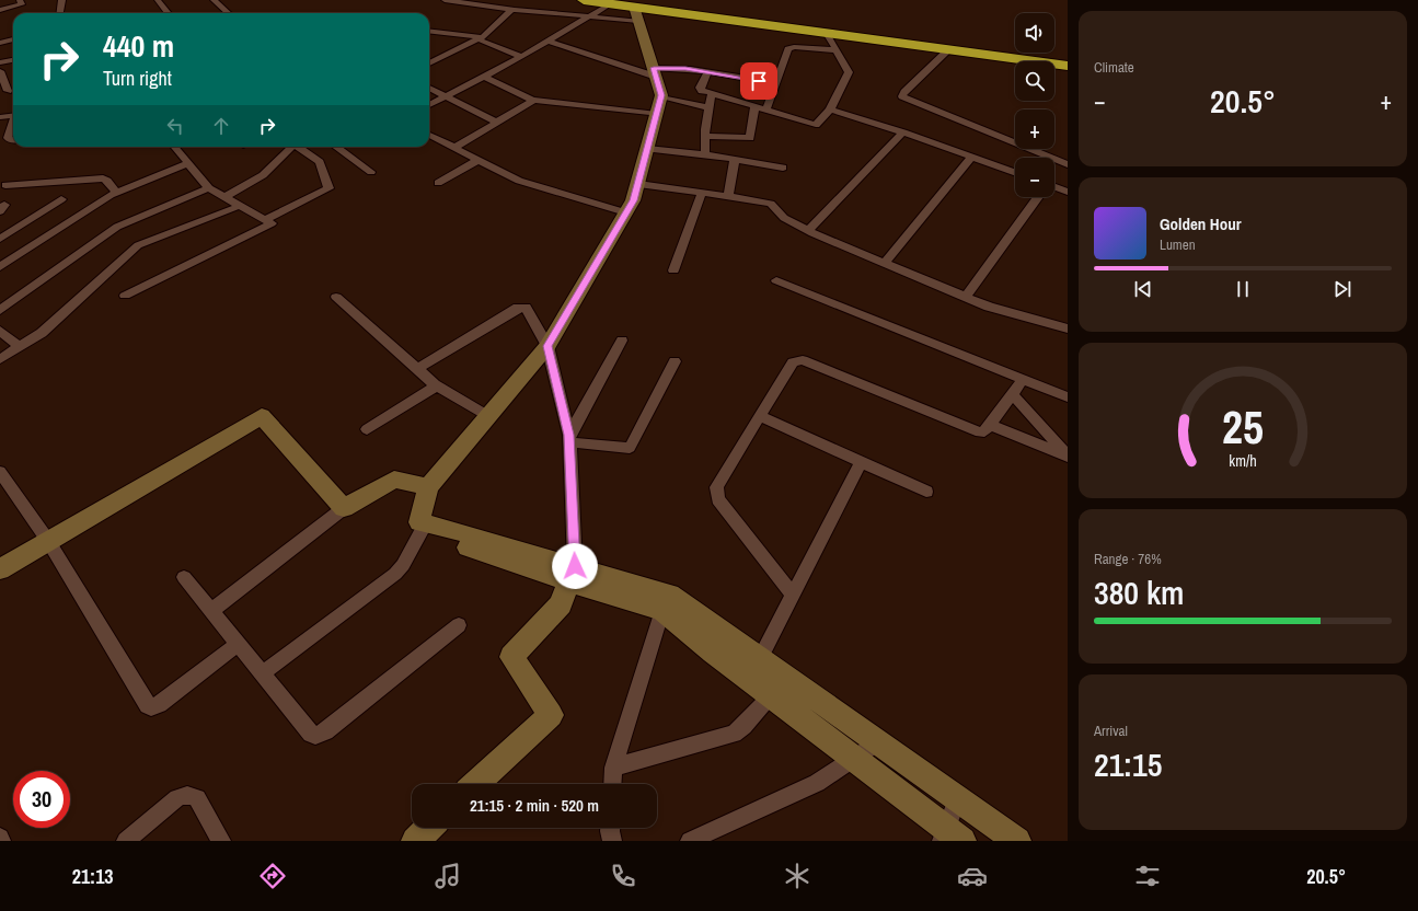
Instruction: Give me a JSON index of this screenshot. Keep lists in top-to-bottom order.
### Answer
{
  "page": {
    "tile": [
      "Climate",
      ["Range · 76%", "380 km"],
      ["Arrival", "21:15"]
    ],
    "map_buttons": ["+", "−"],
    "turn": ["440 m", "Turn right"],
    "heat": ["−", "20.5°", "+"],
    "song": ["Golden Hour", "Lumen"],
    "limit": "30",
    "trip": "21:15 · 2 min · 520 m",
    "tabs": ["21:13", "20.5°"],
    "gauge": ["25", "km/h"]
  }
}
